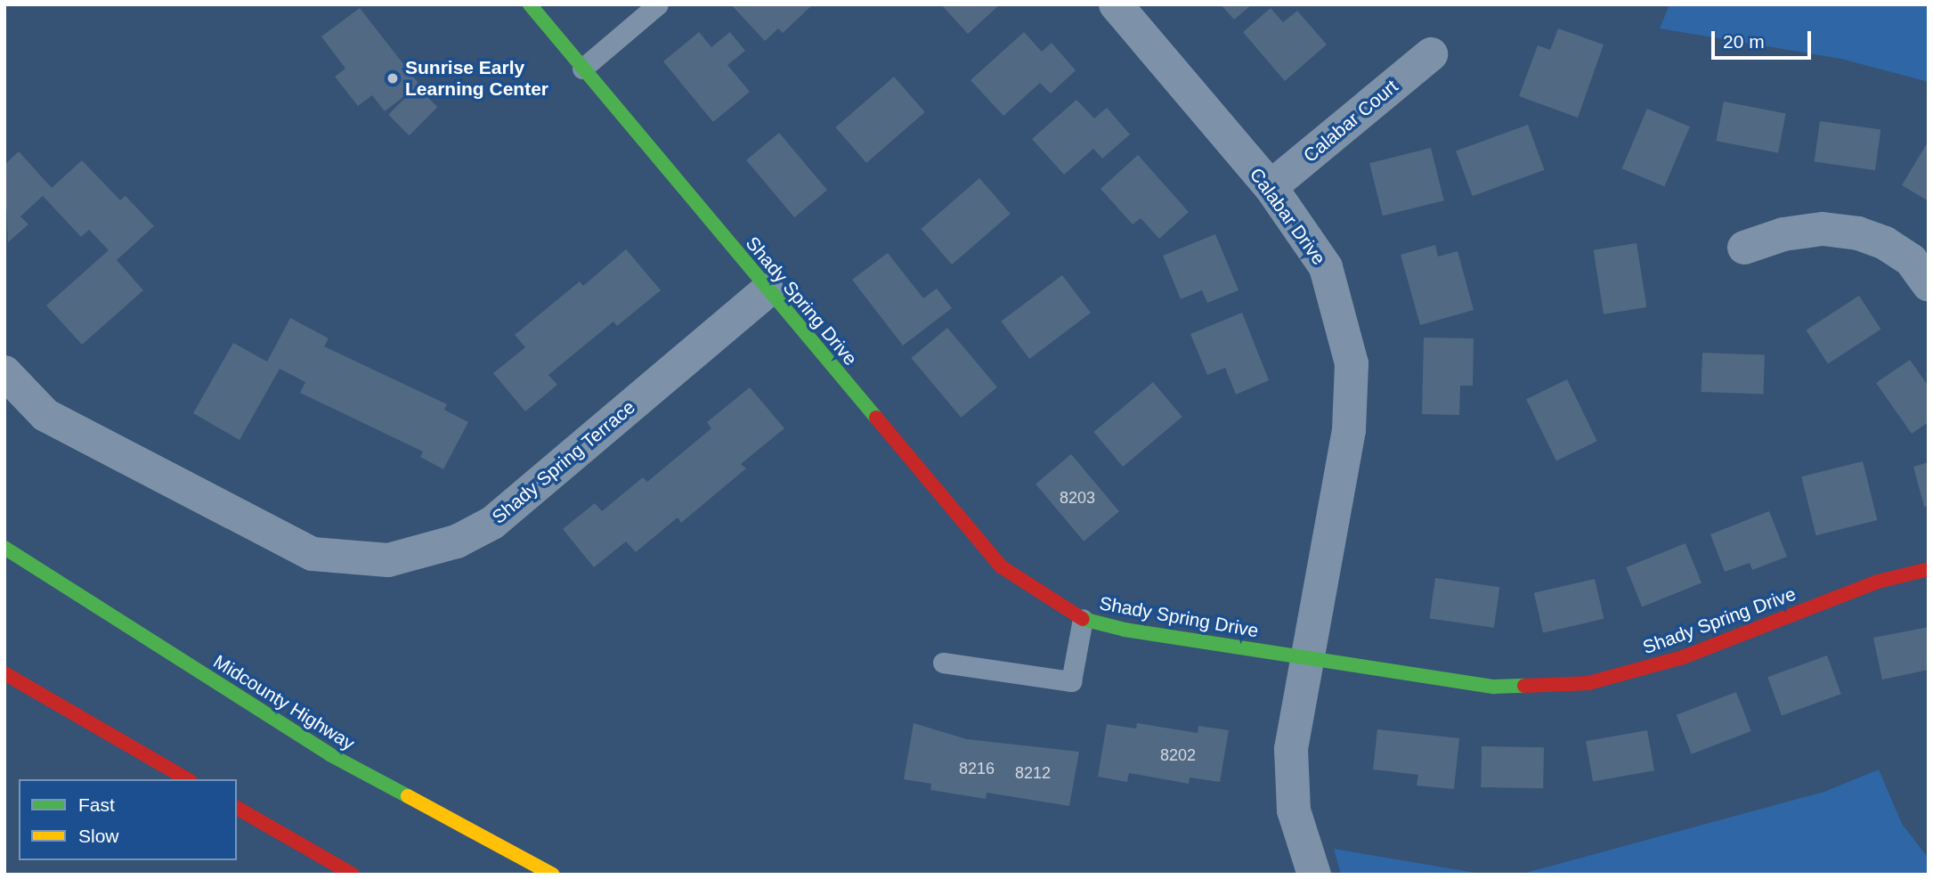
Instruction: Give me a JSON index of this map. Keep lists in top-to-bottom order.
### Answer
{
  "streets": {
    "street": [
      "Calabar Court",
      "Calabar Drive",
      "Shady Spring Drive",
      "Shady Spring Terrace",
      "Midcounty Highway"
    ]
  },
  "crossings": [
    ["Calabar Court", "Calabar Drive"],
    ["Calabar Drive", "Shady Spring Drive"],
    ["Shady Spring Drive", "Shady Spring Terrace"]
  ],
  "places": ["Sunrise Early Learning Center"],
  "house_numbers": [
    "8203",
    "8202",
    "8216",
    "8212"
  ],
  "legend": ["Fast", "Slow"],
  "scale_bar": "20 m"
}
